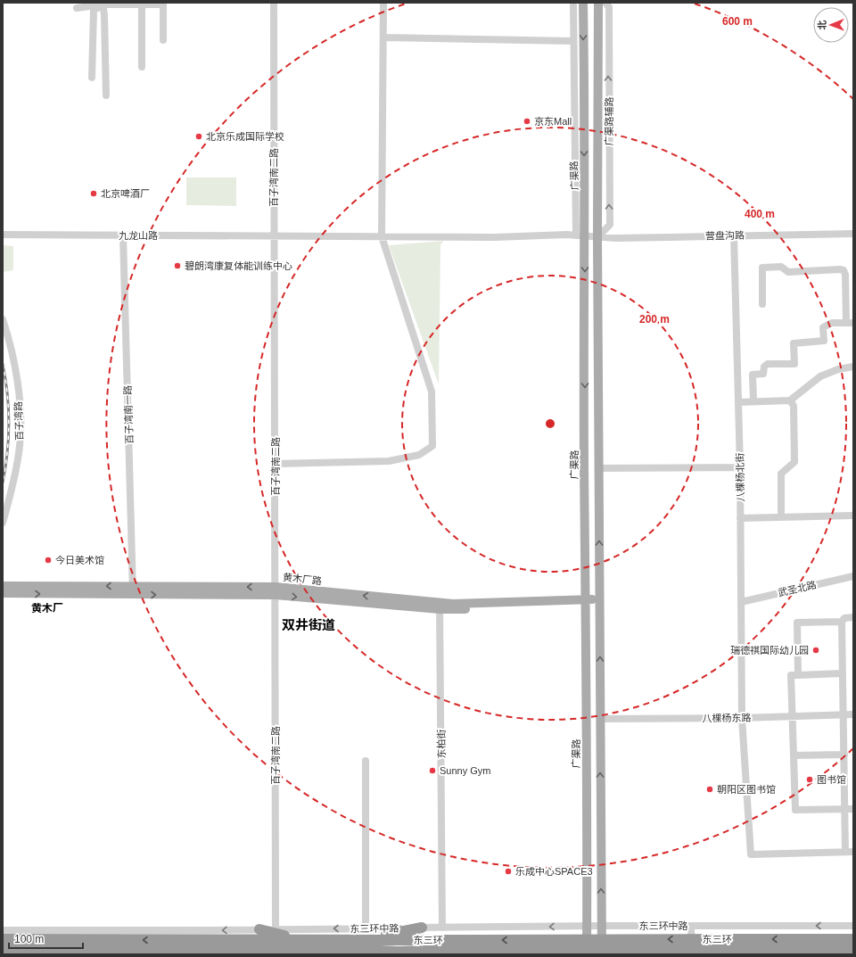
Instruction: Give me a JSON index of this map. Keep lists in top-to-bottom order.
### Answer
{
  "streets": {
    "highway": ["东三环"],
    "main road": ["广渠路", "黄木厂路"],
    "street": [
      "广渠路辅路",
      "百子湾南二路",
      "九龙山路",
      "营盘沟路",
      "百子湾南一路",
      "百子湾路",
      "八棵杨北街",
      "武圣北路",
      "八棵杨东路",
      "东柏街",
      "东三环中路"
    ]
  },
  "crossings": [
    ["广渠路辅路", "营盘沟路"],
    ["广渠路", "营盘沟路"],
    ["广渠路", "黄木厂路"],
    ["广渠路", "东三环中路"],
    ["百子湾南二路", "九龙山路"],
    ["百子湾南二路", "黄木厂路"],
    ["百子湾南二路", "东三环中路"],
    ["九龙山路", "营盘沟路"],
    ["九龙山路", "百子湾南一路"],
    ["营盘沟路", "八棵杨北街"],
    ["百子湾南一路", "黄木厂路"],
    ["八棵杨北街", "武圣北路"],
    ["八棵杨北街", "八棵杨东路"],
    ["黄木厂路", "东柏街"],
    ["东柏街", "东三环中路"]
  ],
  "one_way": ["东三环中路"],
  "districts": ["黄木厂", "双井街道"],
  "places": [
    "京东Mall",
    "北京乐成国际学校",
    "北京啤酒厂",
    "碧朗湾康复体能训练中心",
    "今日美术馆",
    "瑞德祺国际幼儿园",
    "Sunny Gym",
    "图书馆",
    "朝阳区图书馆",
    "乐成中心SPACE3"
  ],
  "scale_bar": "100 m",
  "north": "left",
  "rings": ["600 m", "400 m", "200 m"]
}
